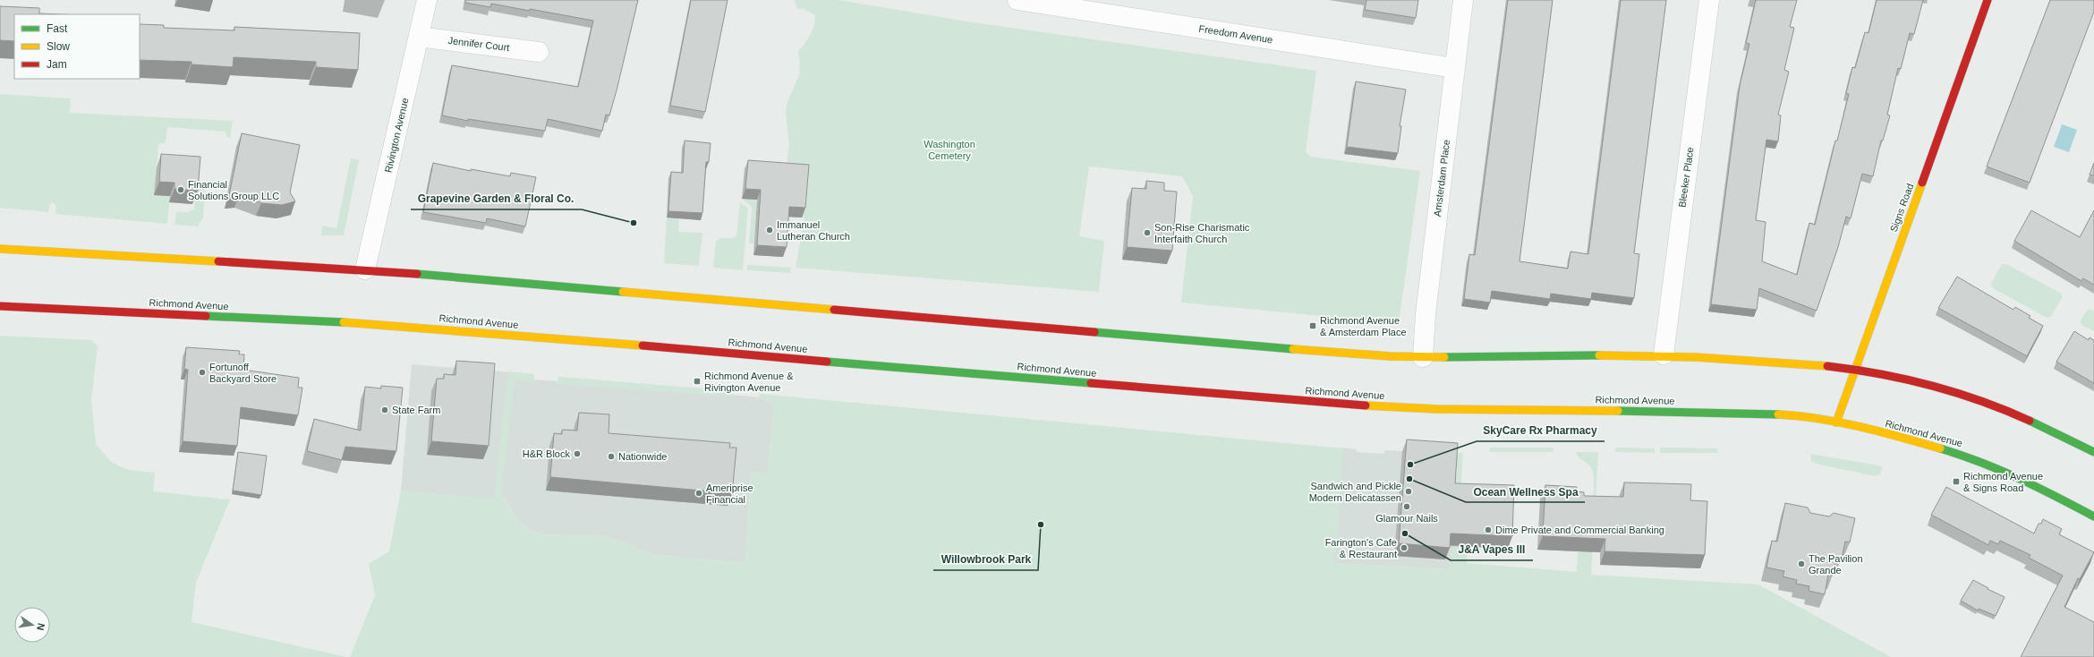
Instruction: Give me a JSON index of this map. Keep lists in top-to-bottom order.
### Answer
{
  "streets": {
    "main road": ["Signs Road", "Richmond Avenue"],
    "street": [
      "Freedom Avenue",
      "Jennifer Court",
      "Rivington Avenue",
      "Bleeker Place",
      "Amsterdam Place"
    ]
  },
  "crossings": [
    ["Freedom Avenue", "Amsterdam Place"],
    ["Jennifer Court", "Rivington Avenue"],
    ["Signs Road", "Richmond Avenue"]
  ],
  "parks": ["Washington Cemetery"],
  "places": {
    "other": [
      "Financial Solutions Group LLC",
      "Grapevine Garden & Floral Co.",
      "Immanuel Lutheran Church",
      "Son-Rise Charismatic Interfaith Church",
      "Fortunoff Backyard Store",
      "State Farm",
      "H&R Block",
      "Nationwide",
      "SkyCare Rx Pharmacy",
      "Ocean Wellness Spa",
      "Sandwich and Pickle Modern Delicatassen",
      "Ameriprise Financial",
      "Glamour Nails",
      "Willowbrook Park",
      "Dime Private and Commercial Banking",
      "J&A Vapes III",
      "Farington's Cafe & Restaurant",
      "The Pavilion Grande"
    ],
    "transit": ["Richmond Avenue & Amsterdam Place", "Richmond Avenue & Rivington Avenue", "Richmond Avenue & Signs Road"]
  },
  "legend": ["Fast", "Slow", "Jam"],
  "north": "right"
}
